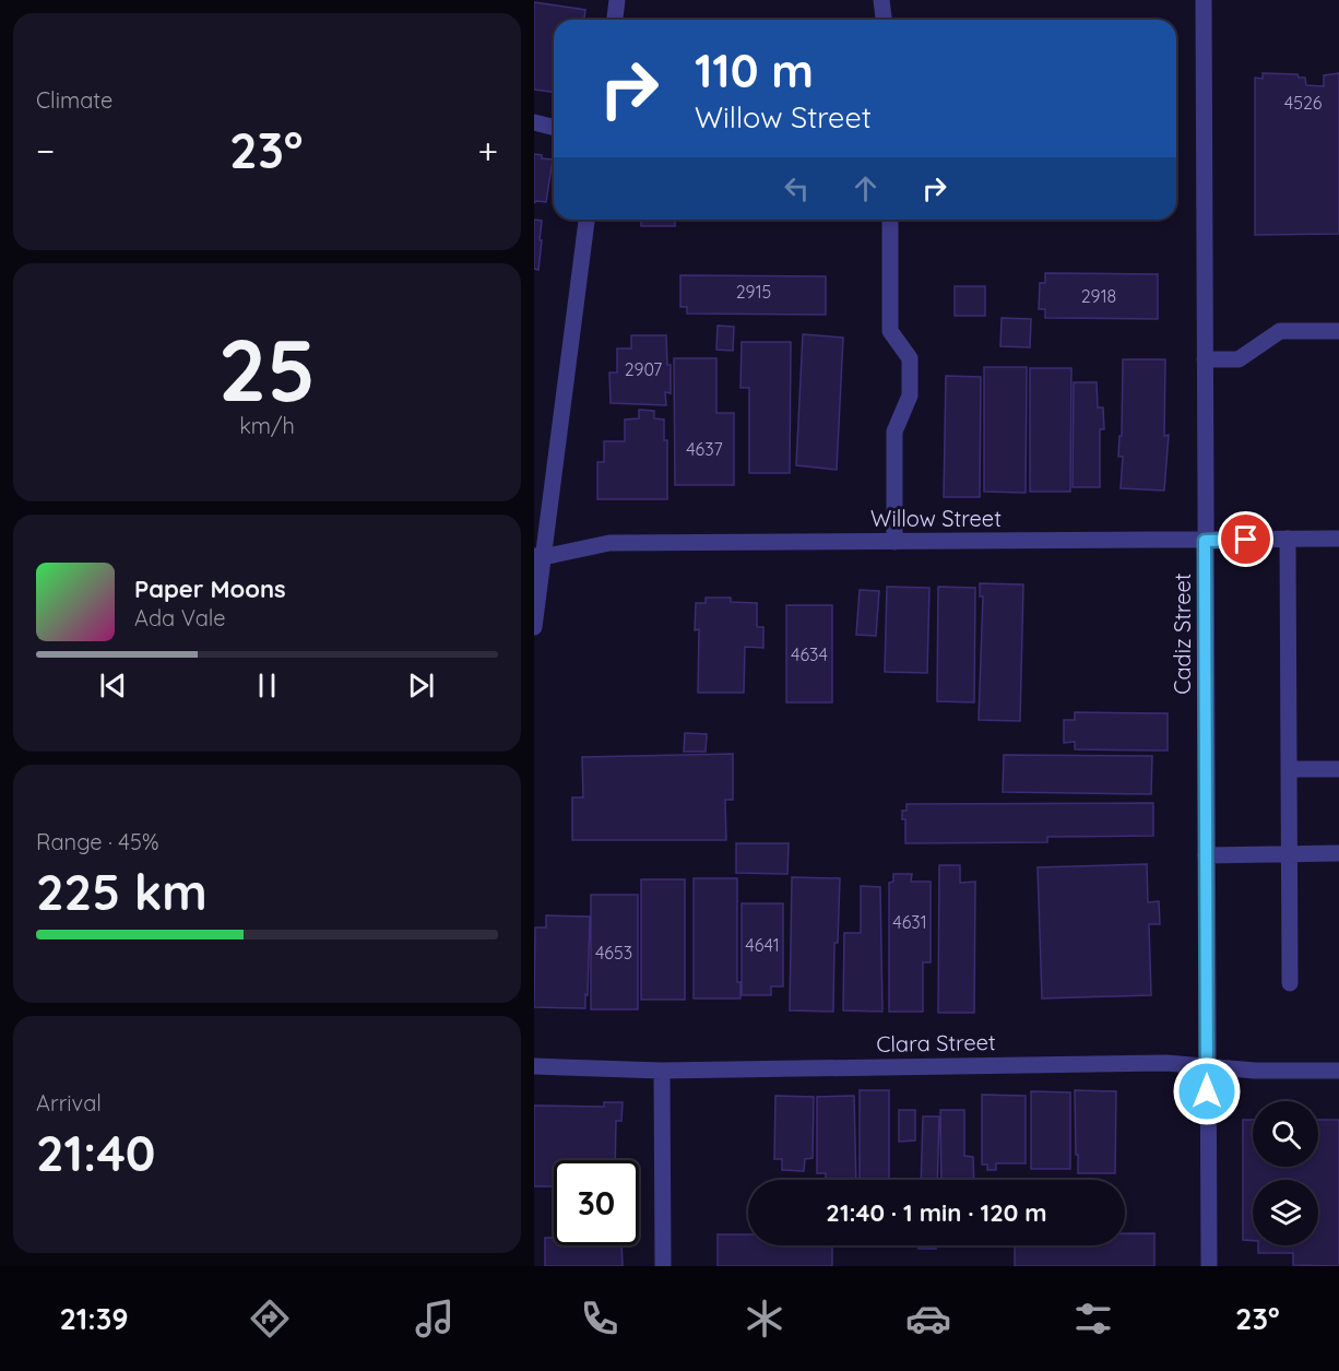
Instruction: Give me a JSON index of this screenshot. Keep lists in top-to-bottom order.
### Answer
{
  "streets": {
    "street": ["Willow Street", "Cadiz Street", "Clara Street"]
  },
  "crossings": [
    ["Willow Street", "Cadiz Street"],
    ["Cadiz Street", "Clara Street"]
  ],
  "house_numbers": [
    "4526",
    "2915",
    "2918",
    "2907",
    "4637",
    "4634",
    "4631",
    "4641",
    "4653"
  ],
  "page": {
    "tile": [
      "Climate",
      ["25", "km/h"],
      ["Range · 45%", "225 km"],
      ["Arrival", "21:40"]
    ],
    "turn": ["110 m", "Willow Street"],
    "heat": ["−", "23°", "+"],
    "song": ["Paper Moons", "Ada Vale"],
    "limit": "30",
    "trip": "21:40 · 1 min · 120 m",
    "tabs": ["21:39", "23°"]
  }
}
